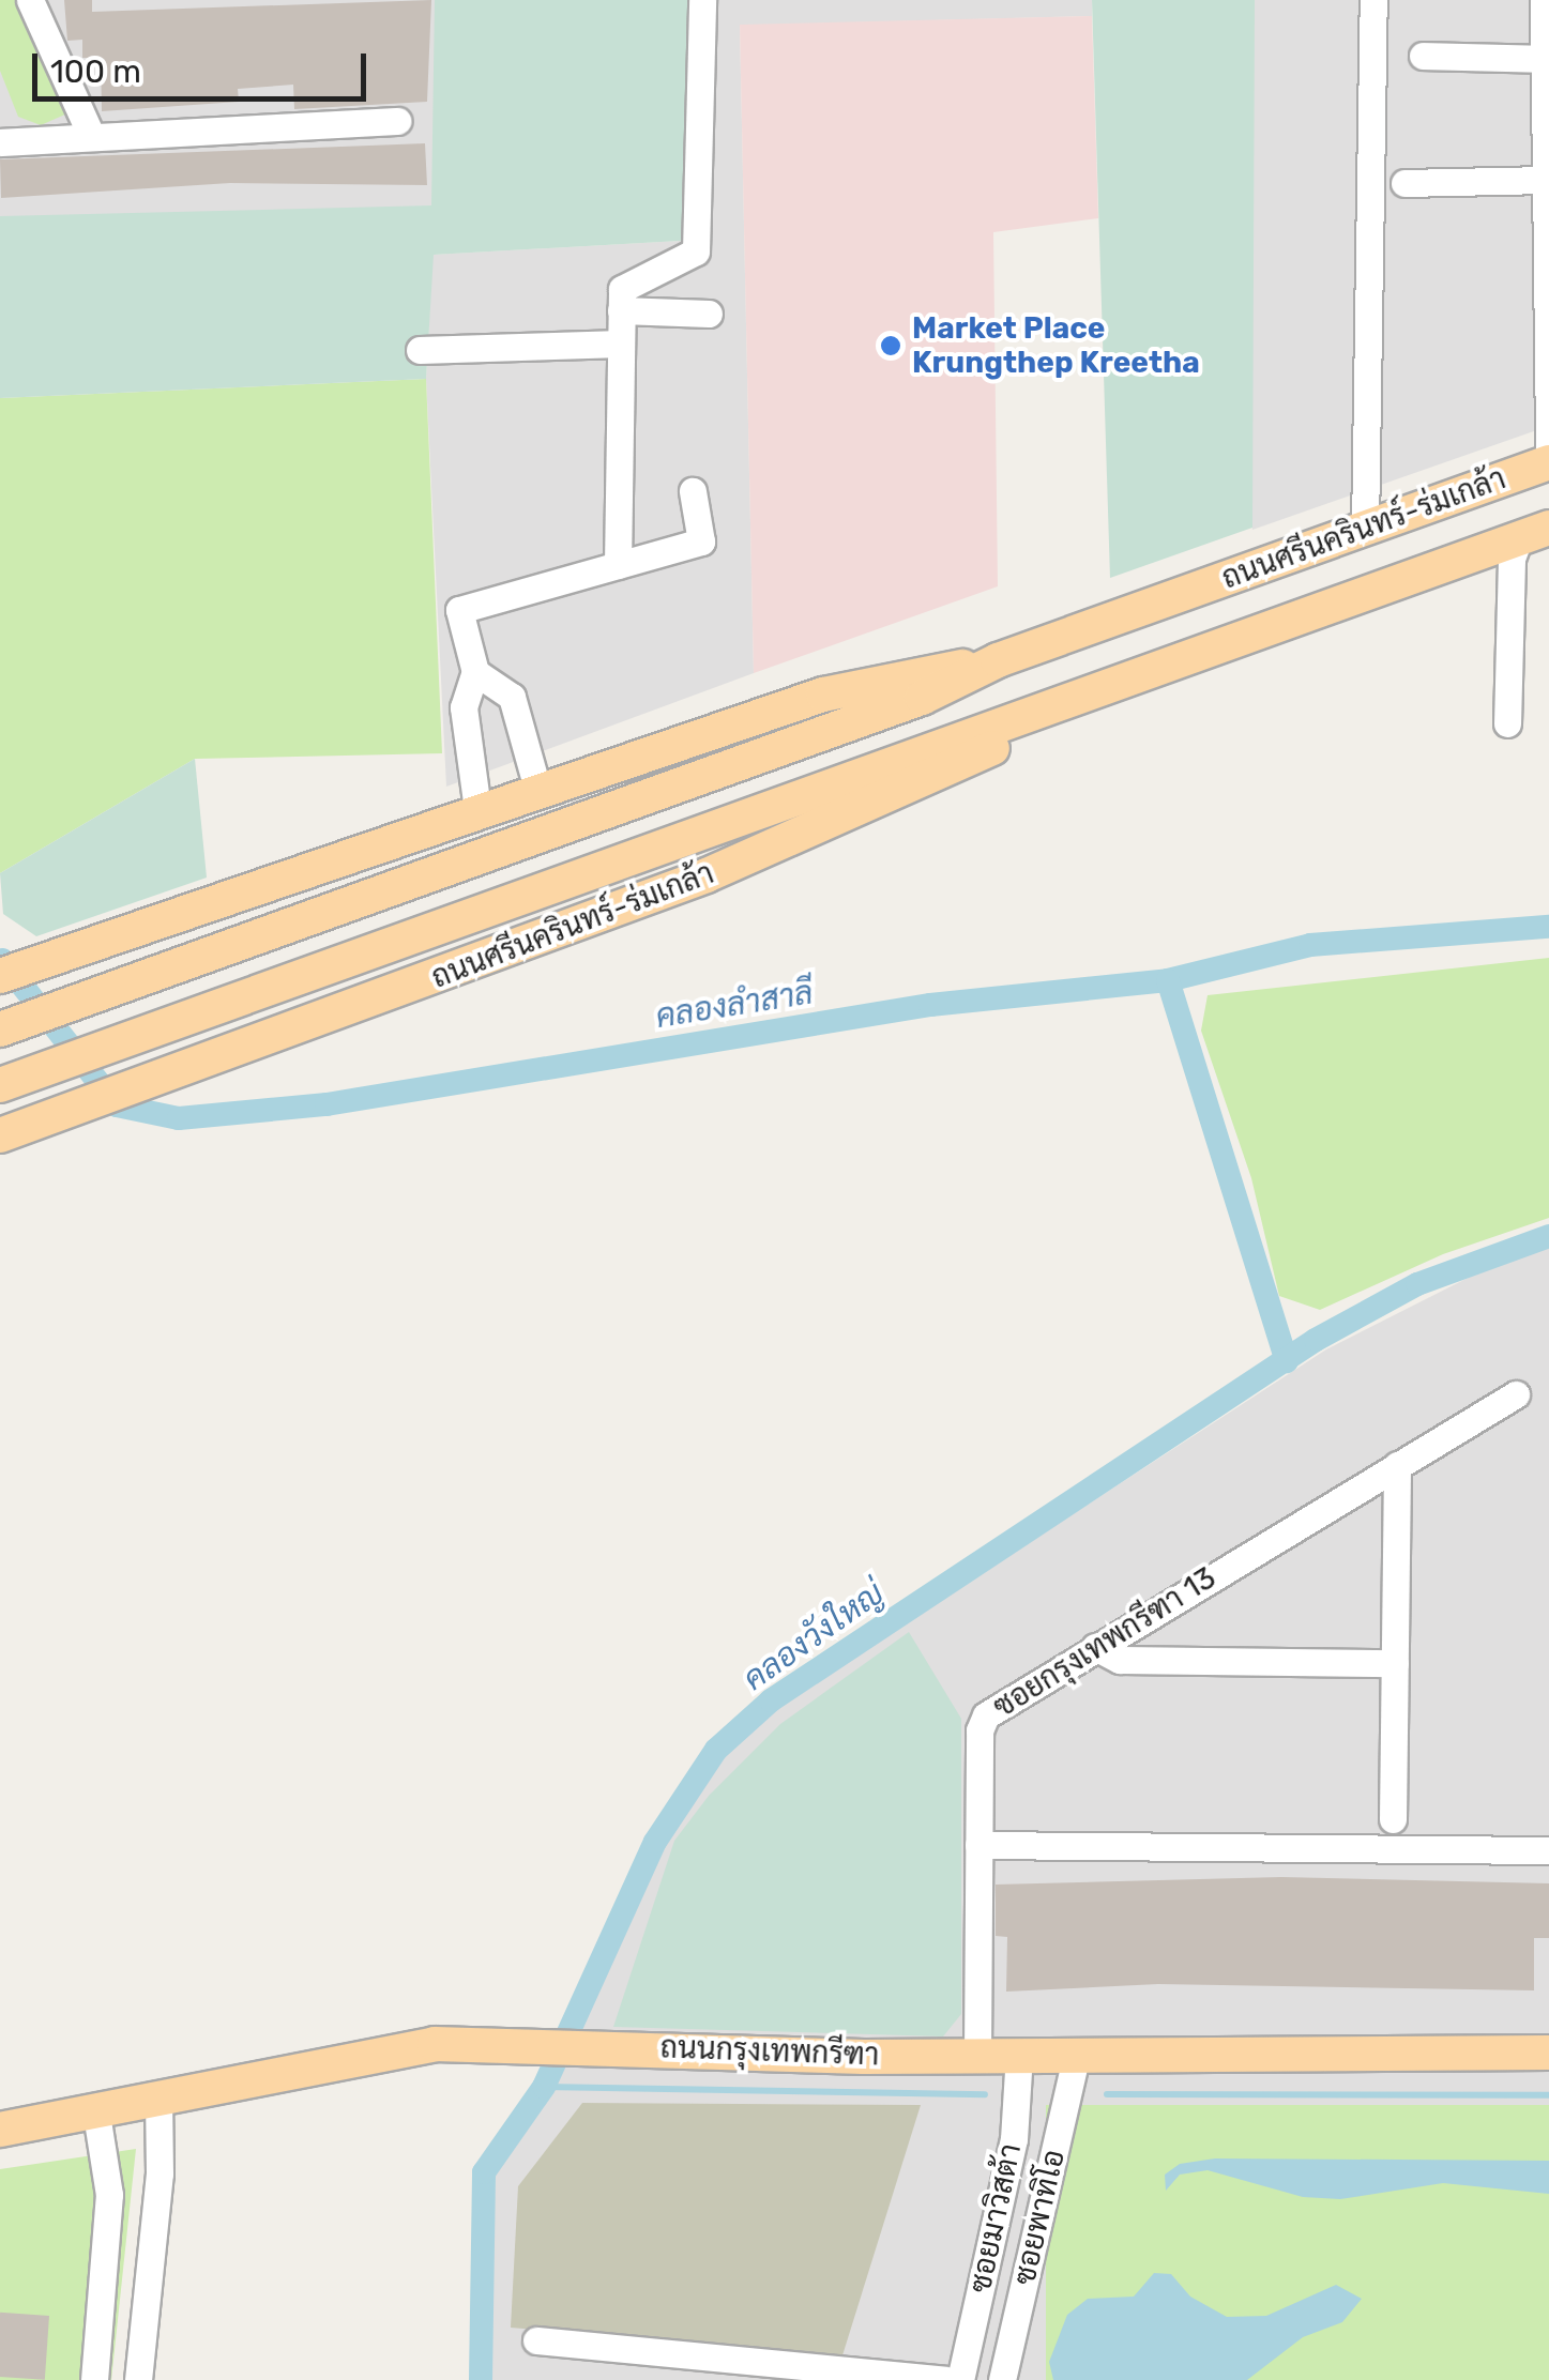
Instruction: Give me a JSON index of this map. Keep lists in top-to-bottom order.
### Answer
{
  "streets": {
    "main road": ["ถนนศรีนครินทร์-ร่มเกล้า", "ถนนกรุงเทพกรีฑา"],
    "street": ["ซอยกรุงเทพกรีฑา 13", "ซอยพาทิโอ", "ซอยมาวิสต้า"]
  },
  "crossings": [
    ["ซอยกรุงเทพกรีฑา 13", "ถนนกรุงเทพกรีฑา"],
    ["ถนนกรุงเทพกรีฑา", "ซอยพาทิโอ"],
    ["ถนนกรุงเทพกรีฑา", "ซอยมาวิสต้า"]
  ],
  "water": ["คลองลำสาลี", "คลองวังใหญ่"],
  "places": ["Market Place Krungthep Kreetha"],
  "scale_bar": "100 m"
}
